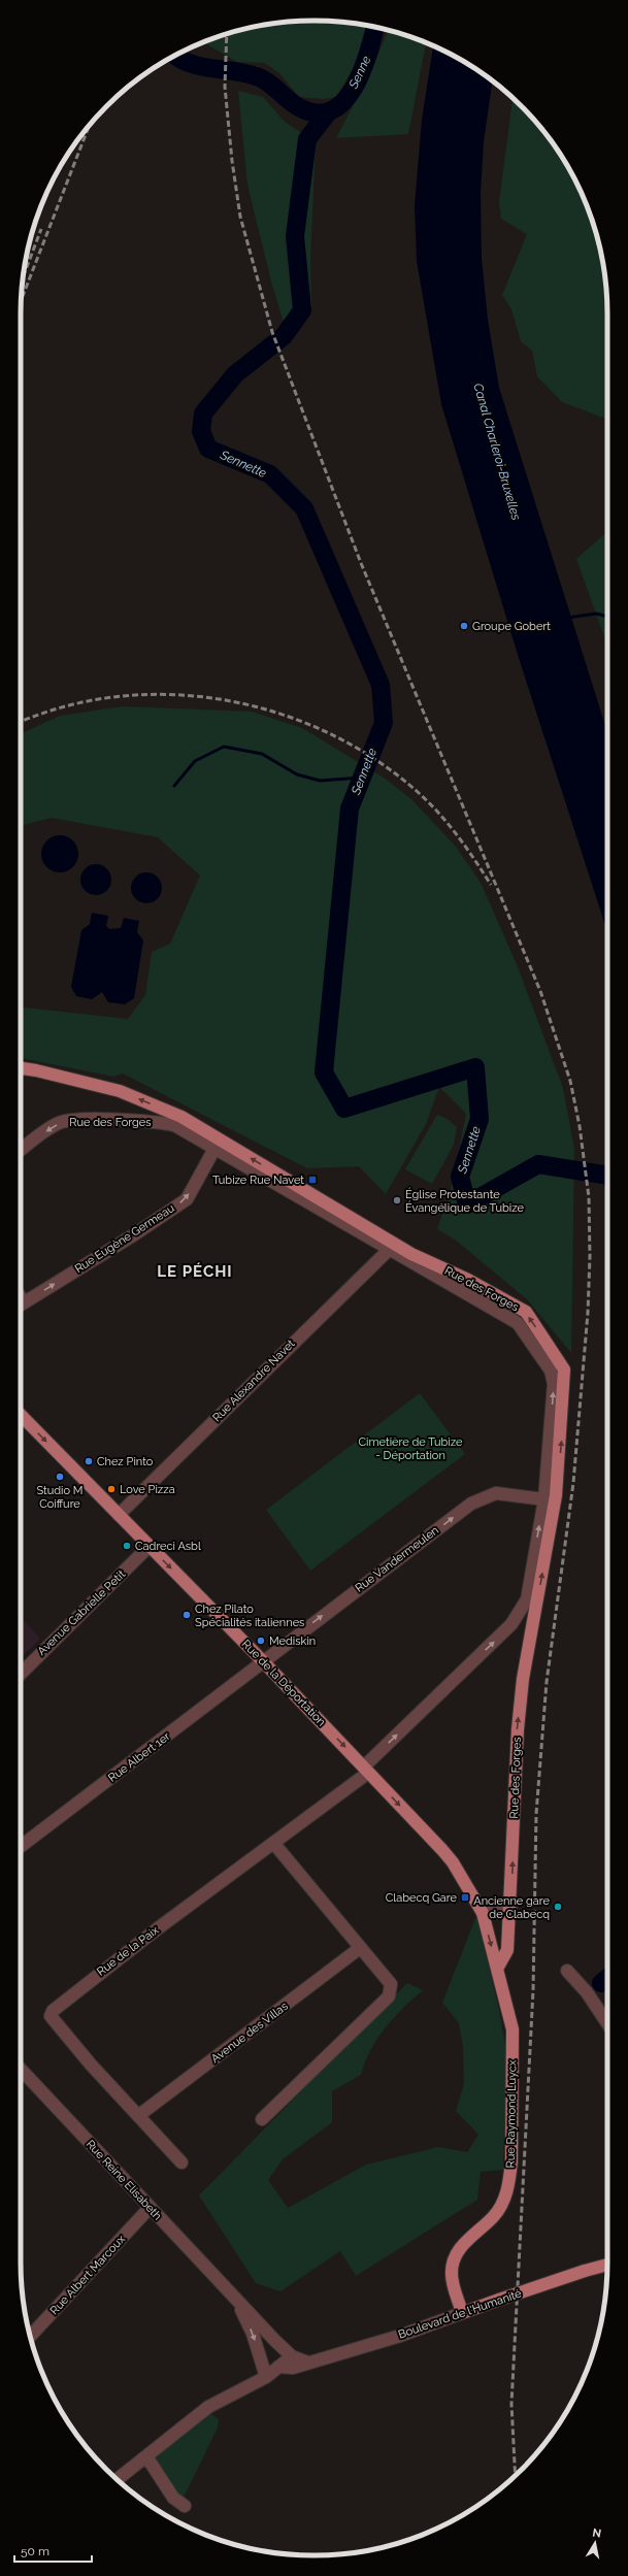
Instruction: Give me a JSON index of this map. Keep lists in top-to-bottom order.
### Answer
{
  "streets": {
    "main road": [
      "Rue des Forges",
      "Rue de la Déportation",
      "Rue Raymond Luycx",
      "Boulevard de l'Humanité"
    ],
    "street": [
      "Rue Eugène Germeau",
      "Rue Alexandre Navet",
      "Rue Vandermeulen",
      "Avenue Gabrielle Petit",
      "Rue Albert 1er",
      "Rue de la Paix",
      "Avenue des Villas",
      "Rue Reine Elisabeth",
      "Rue Albert Marcoux"
    ]
  },
  "crossings": [
    ["Rue des Forges", "Rue Eugène Germeau"],
    ["Rue des Forges", "Rue Alexandre Navet"],
    ["Rue des Forges", "Rue Vandermeulen"],
    ["Rue des Forges", "Rue de la Déportation"],
    ["Rue des Forges", "Rue de la Paix"],
    ["Rue des Forges", "Rue Raymond Luycx"],
    ["Rue Alexandre Navet", "Rue de la Déportation"],
    ["Rue Vandermeulen", "Rue de la Déportation"],
    ["Rue Vandermeulen", "Rue Albert 1er"],
    ["Avenue Gabrielle Petit", "Rue de la Déportation"],
    ["Rue de la Déportation", "Rue Albert 1er"],
    ["Rue de la Déportation", "Rue de la Paix"],
    ["Rue de la Déportation", "Rue Raymond Luycx"],
    ["Rue de la Paix", "Avenue des Villas"],
    ["Rue Raymond Luycx", "Boulevard de l'Humanité"],
    ["Rue Reine Elisabeth", "Rue Albert Marcoux"]
  ],
  "one_way": ["Rue Eugène Germeau", "Rue Vandermeulen", "Rue de la Déportation"],
  "districts": ["LE PÉCHI"],
  "water": ["Senne", "Canal Charleroi-Bruxelles", "Sennette"],
  "parks": ["Cimetière de Tubize - Déportation"],
  "places": {
    "other": [
      "Groupe Gobert",
      "Église Protestante Évangélique de Tubize",
      "Chez Pinto",
      "Studio M Coiffure",
      "Love Pizza",
      "Cadreci Asbl",
      "Chez Pilato Spécialités italiennes",
      "Mediskin",
      "Ancienne gare de Clabecq"
    ],
    "transit": ["Tubize Rue Navet", "Clabecq Gare"]
  },
  "scale_bar": "50 m",
  "north": "top"
}
